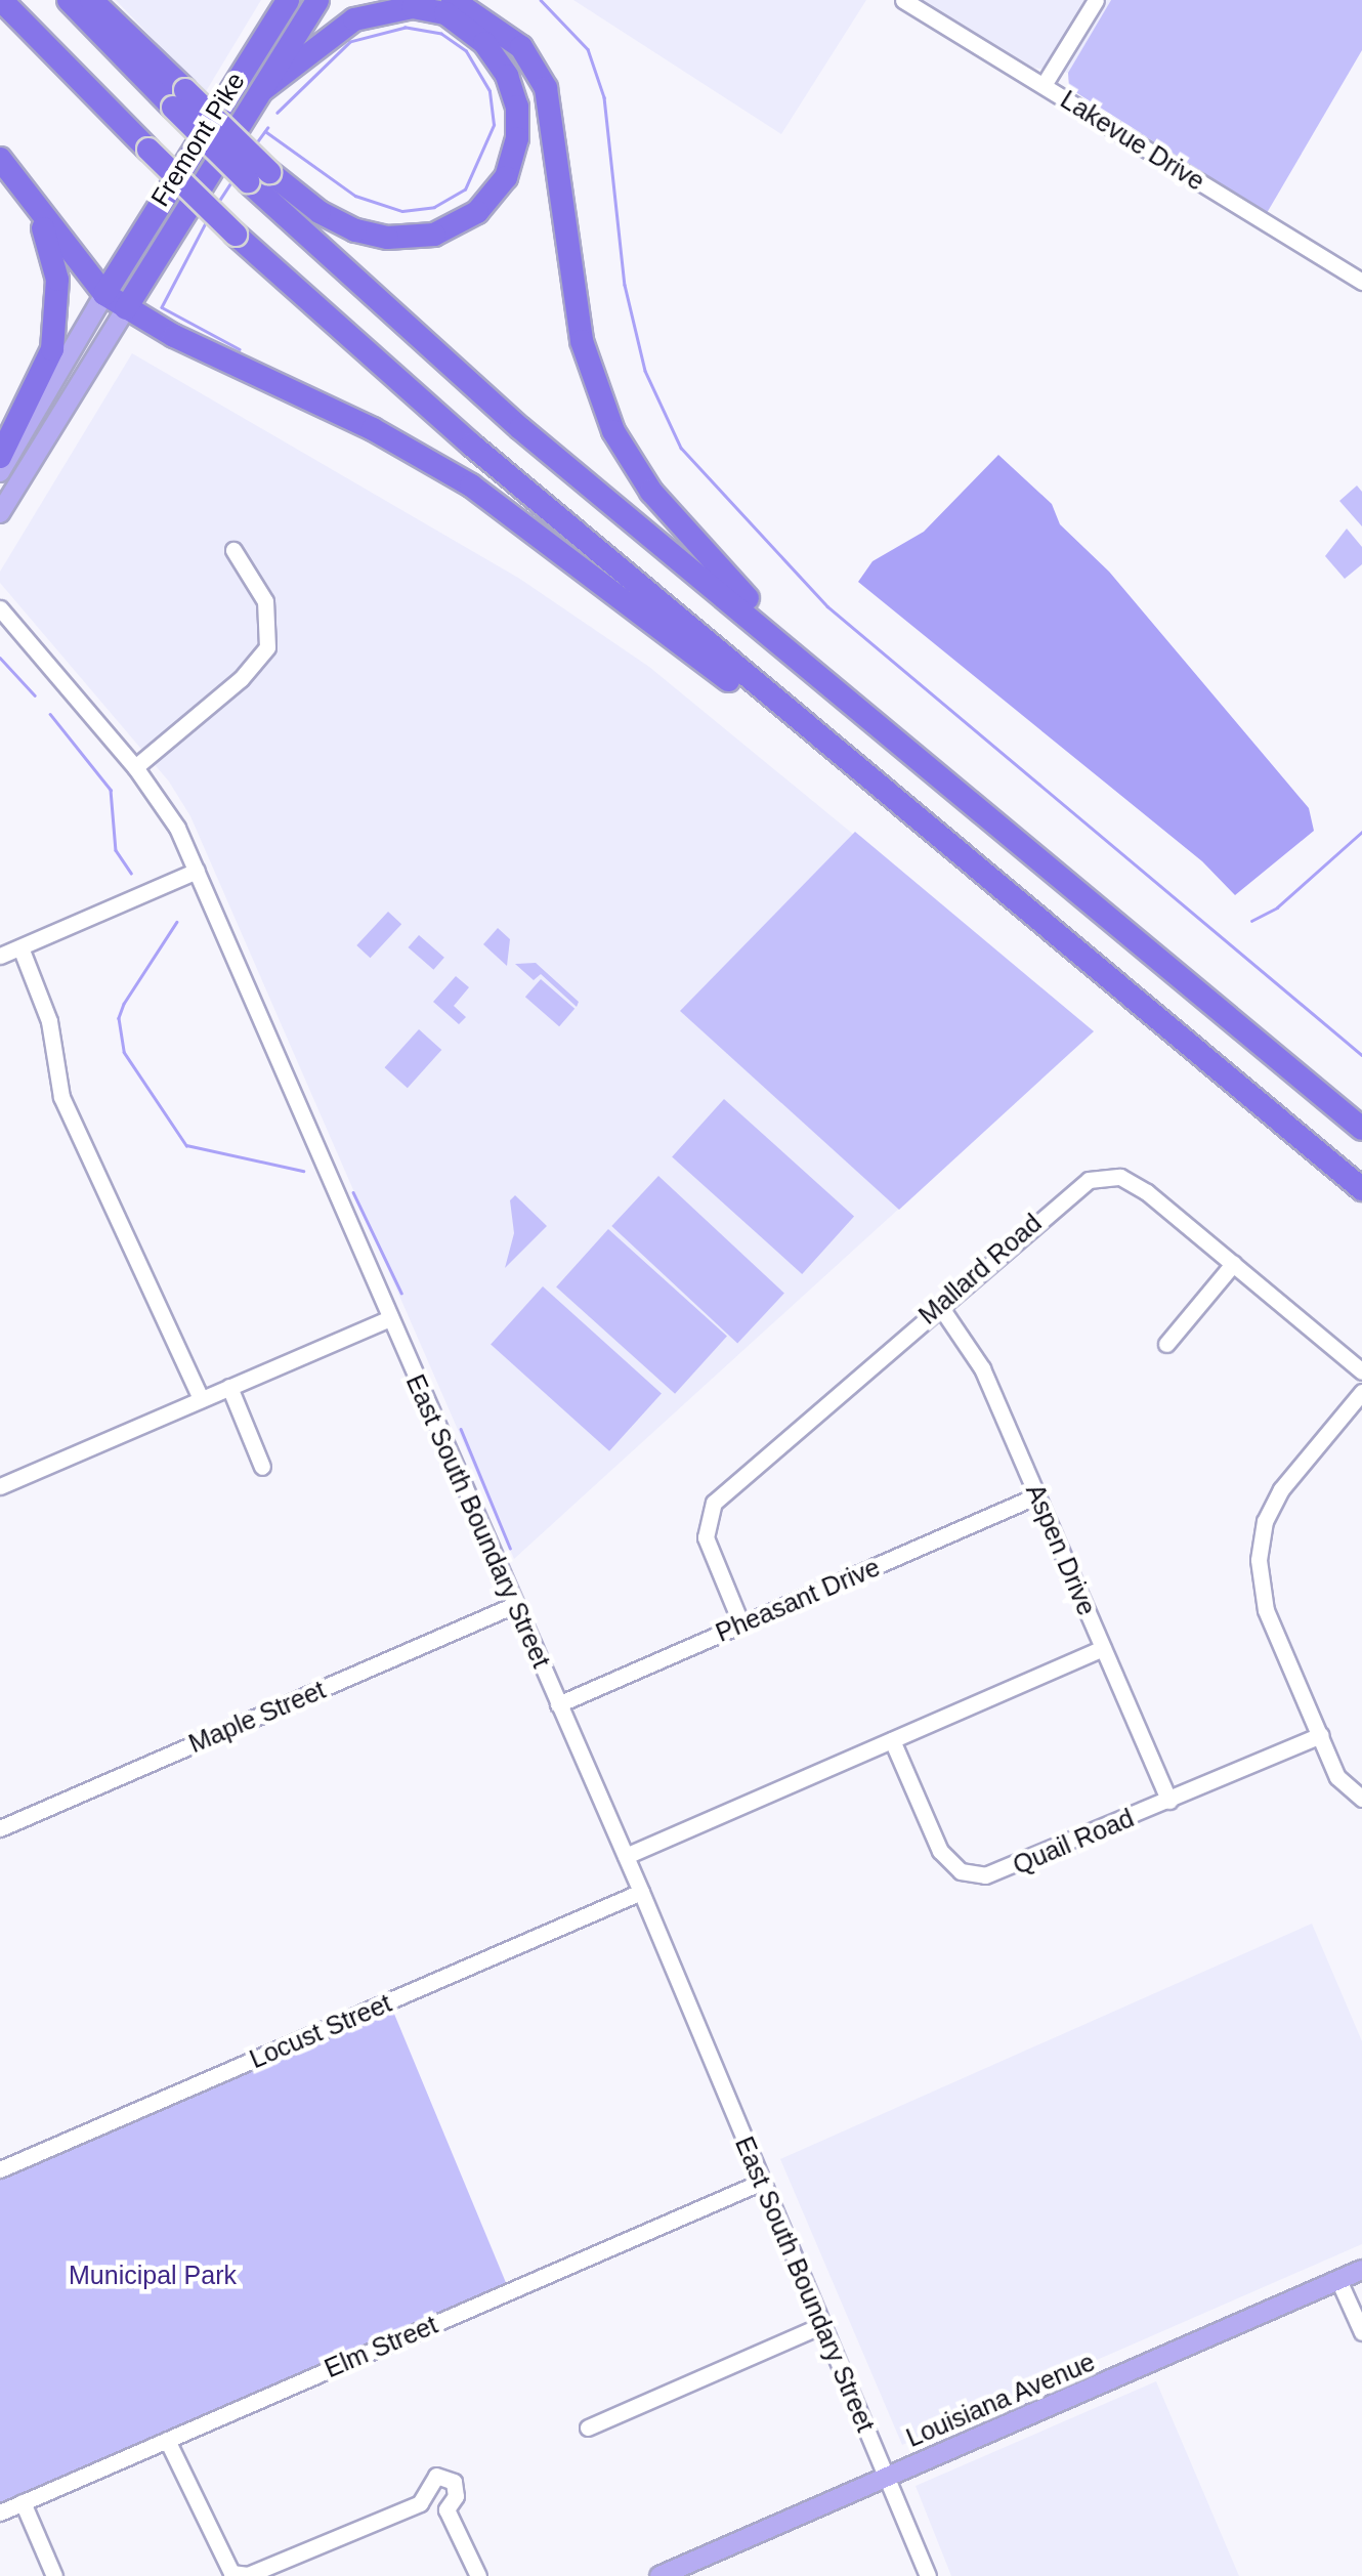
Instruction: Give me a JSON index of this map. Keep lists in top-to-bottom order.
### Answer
{
  "streets": {
    "highway": ["Fremont Pike"],
    "main road": ["Louisiana Avenue"],
    "street": [
      "Lakevue Drive",
      "Mallard Road",
      "East South Boundary Street",
      "Aspen Drive",
      "Pheasant Drive",
      "Maple Street",
      "Quail Road",
      "Locust Street",
      "Elm Street"
    ]
  },
  "crossings": [
    ["Mallard Road", "Aspen Drive"],
    ["Mallard Road", "Pheasant Drive"],
    ["East South Boundary Street", "Pheasant Drive"],
    ["East South Boundary Street", "Maple Street"],
    ["East South Boundary Street", "Locust Street"],
    ["East South Boundary Street", "Elm Street"],
    ["East South Boundary Street", "Louisiana Avenue"],
    ["Aspen Drive", "Pheasant Drive"],
    ["Aspen Drive", "Quail Road"]
  ],
  "parks": ["Municipal Park"]
}
